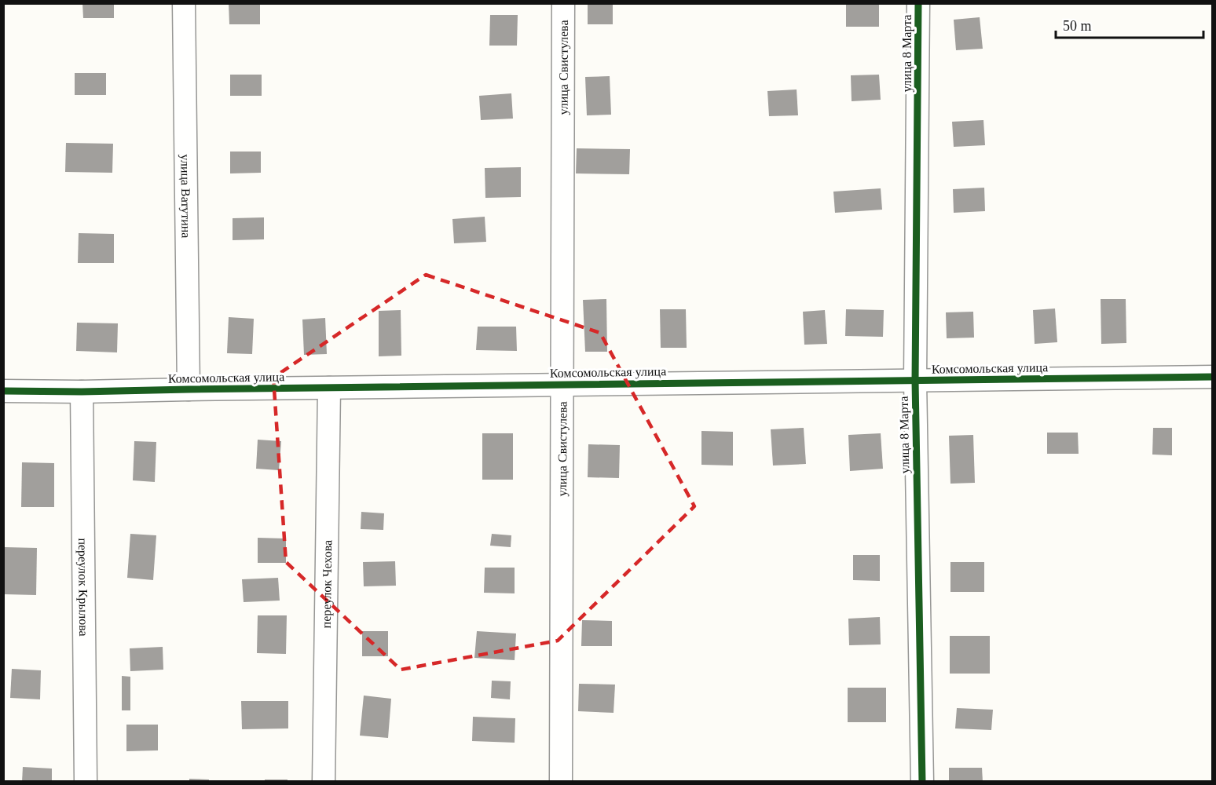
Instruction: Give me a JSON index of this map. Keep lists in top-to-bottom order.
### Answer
{
  "streets": {
    "street": [
      "улица 8 Марта",
      "улица Свистулева",
      "улица Ватутина",
      "Комсомольская улица",
      "переулок Чехова",
      "переулок Крылова"
    ]
  },
  "crossings": [
    ["улица 8 Марта", "Комсомольская улица"],
    ["улица Свистулева", "Комсомольская улица"],
    ["улица Ватутина", "Комсомольская улица"],
    ["Комсомольская улица", "переулок Чехова"],
    ["Комсомольская улица", "переулок Крылова"]
  ],
  "scale_bar": "50 m"
}
